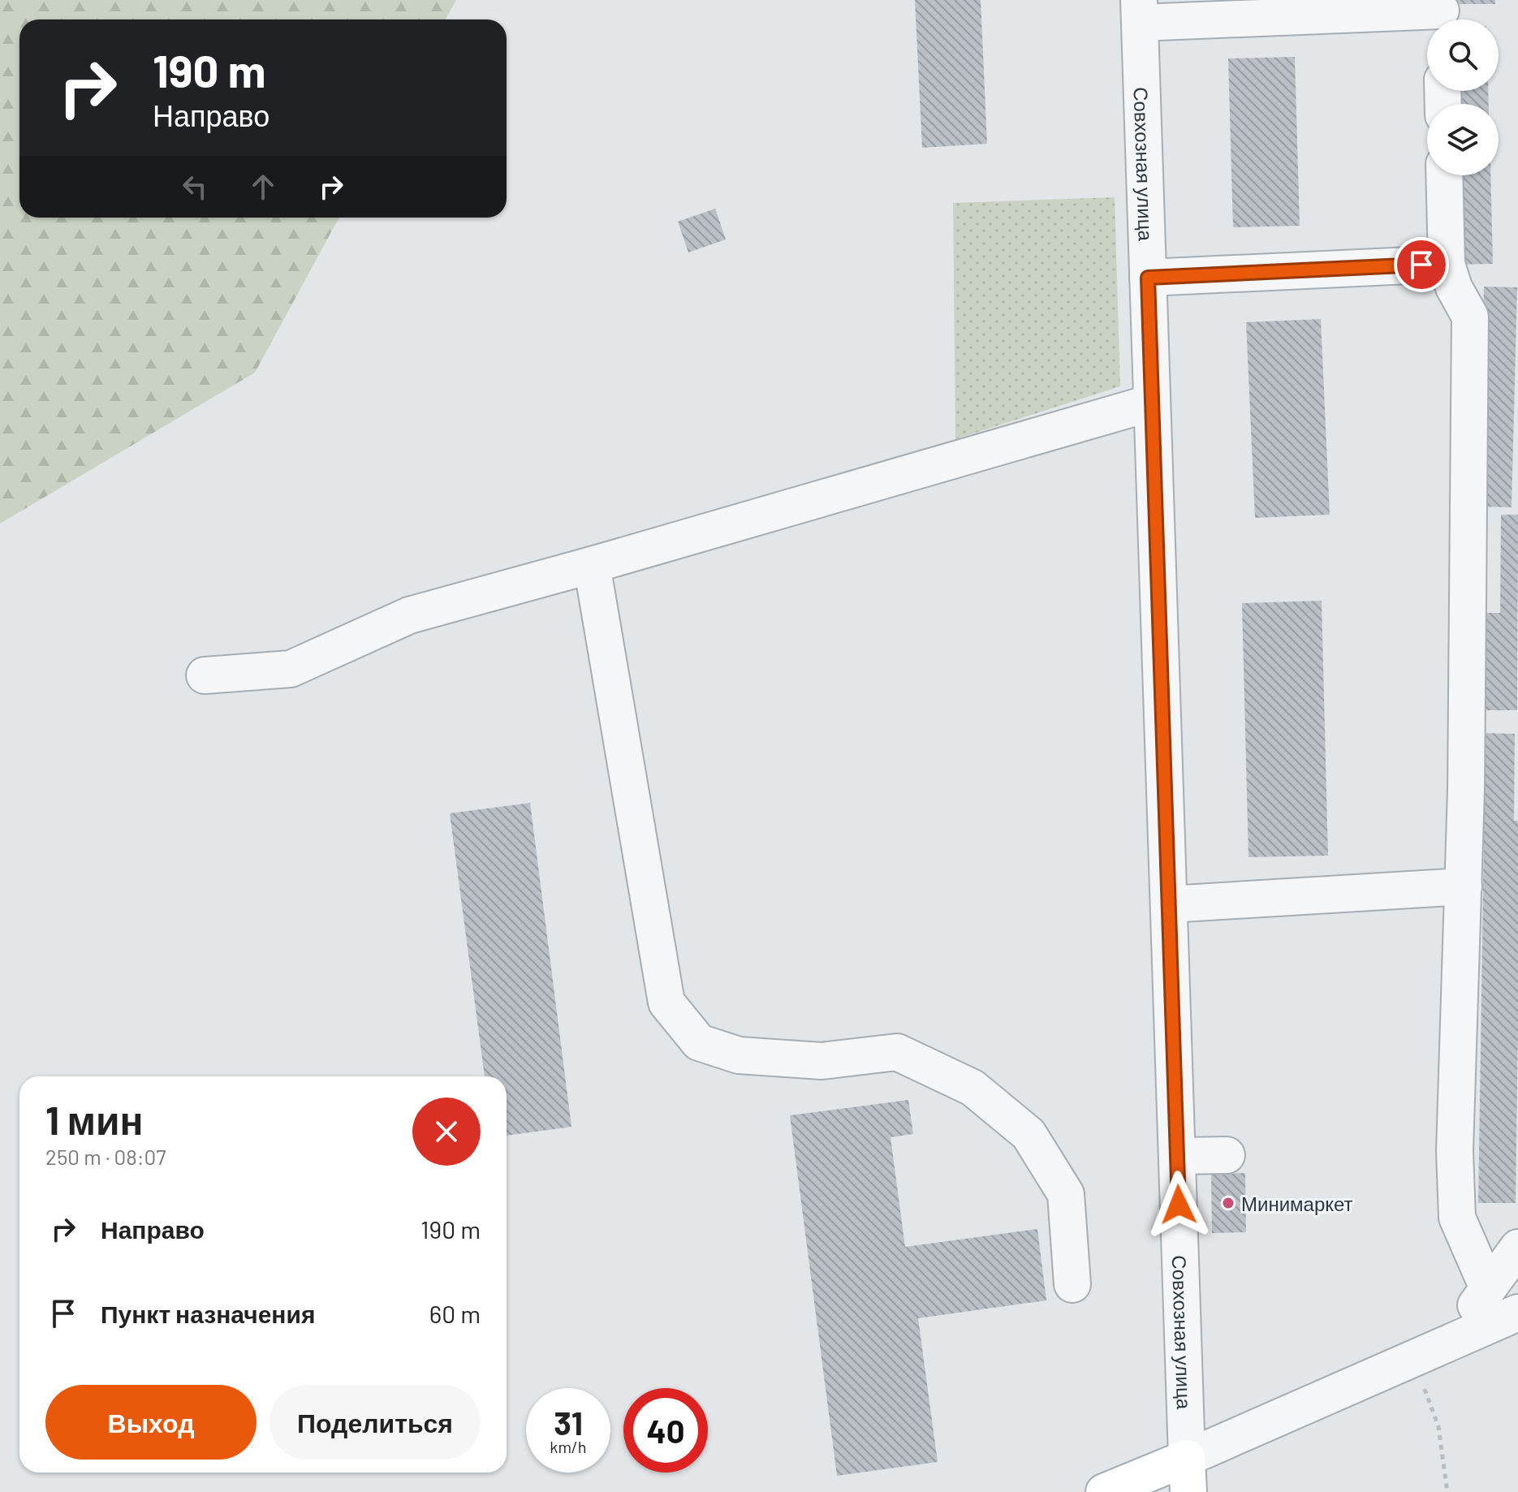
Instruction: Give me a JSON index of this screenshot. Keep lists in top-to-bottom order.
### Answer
{
  "streets": {
    "street": ["Совхозная улица"]
  },
  "places": ["Минимаркет"],
  "page": {
    "turn": ["190 m", "Направо"],
    "heading": ["1 мин", "250 m · 08:07"],
    "list": [
      {
        "name": "Направо",
        "value": "190 m"
      },
      {
        "name": "Пункт назначения",
        "value": "60 m"
      }
    ],
    "buttons": ["Выход", "Поделиться"],
    "speed": "31 km/h",
    "limit": "40"
  }
}
